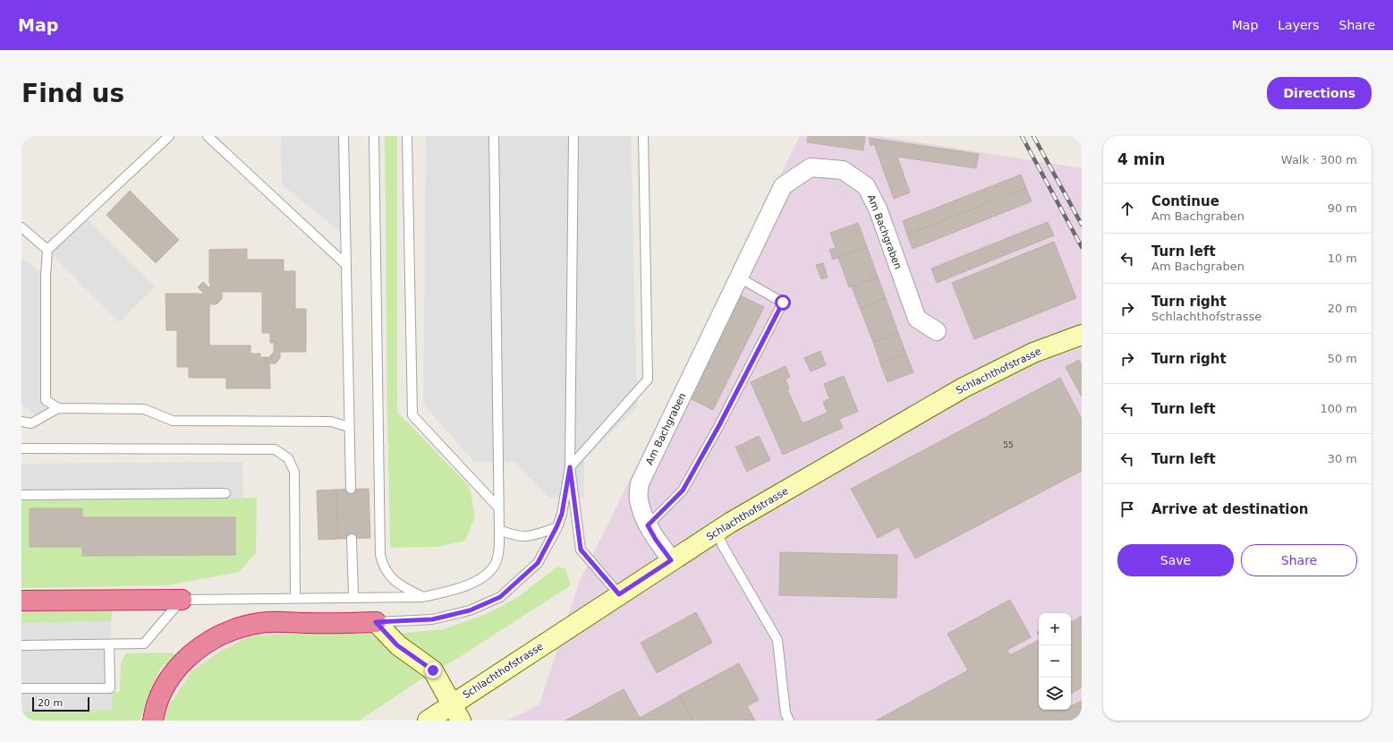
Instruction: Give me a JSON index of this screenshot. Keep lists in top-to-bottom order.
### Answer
{
  "streets": {
    "main road": ["Schlachthofstrasse"],
    "street": ["Am Bachgraben"]
  },
  "crossings": [
    ["Am Bachgraben", "Schlachthofstrasse"]
  ],
  "house_numbers": ["55"],
  "scale_bar": "20 m",
  "page": {
    "header": "Map",
    "nav": ["Map", "Layers", "Share"],
    "buttons": [
      "Directions",
      ["Save", "Share"]
    ],
    "title": "Find us",
    "heading": ["4 min", "Walk · 300 m"],
    "list": [
      ["Continue", "Am Bachgraben", "90 m"],
      ["Turn left", "Am Bachgraben", "10 m"],
      ["Turn right", "Schlachthofstrasse", "20 m"],
      ["Turn right", "50 m"],
      ["Turn left", "100 m"],
      ["Turn left", "30 m"],
      "Arrive at destination"
    ],
    "map_buttons": ["+", "−"],
    "scale": "20 m"
  }
}
